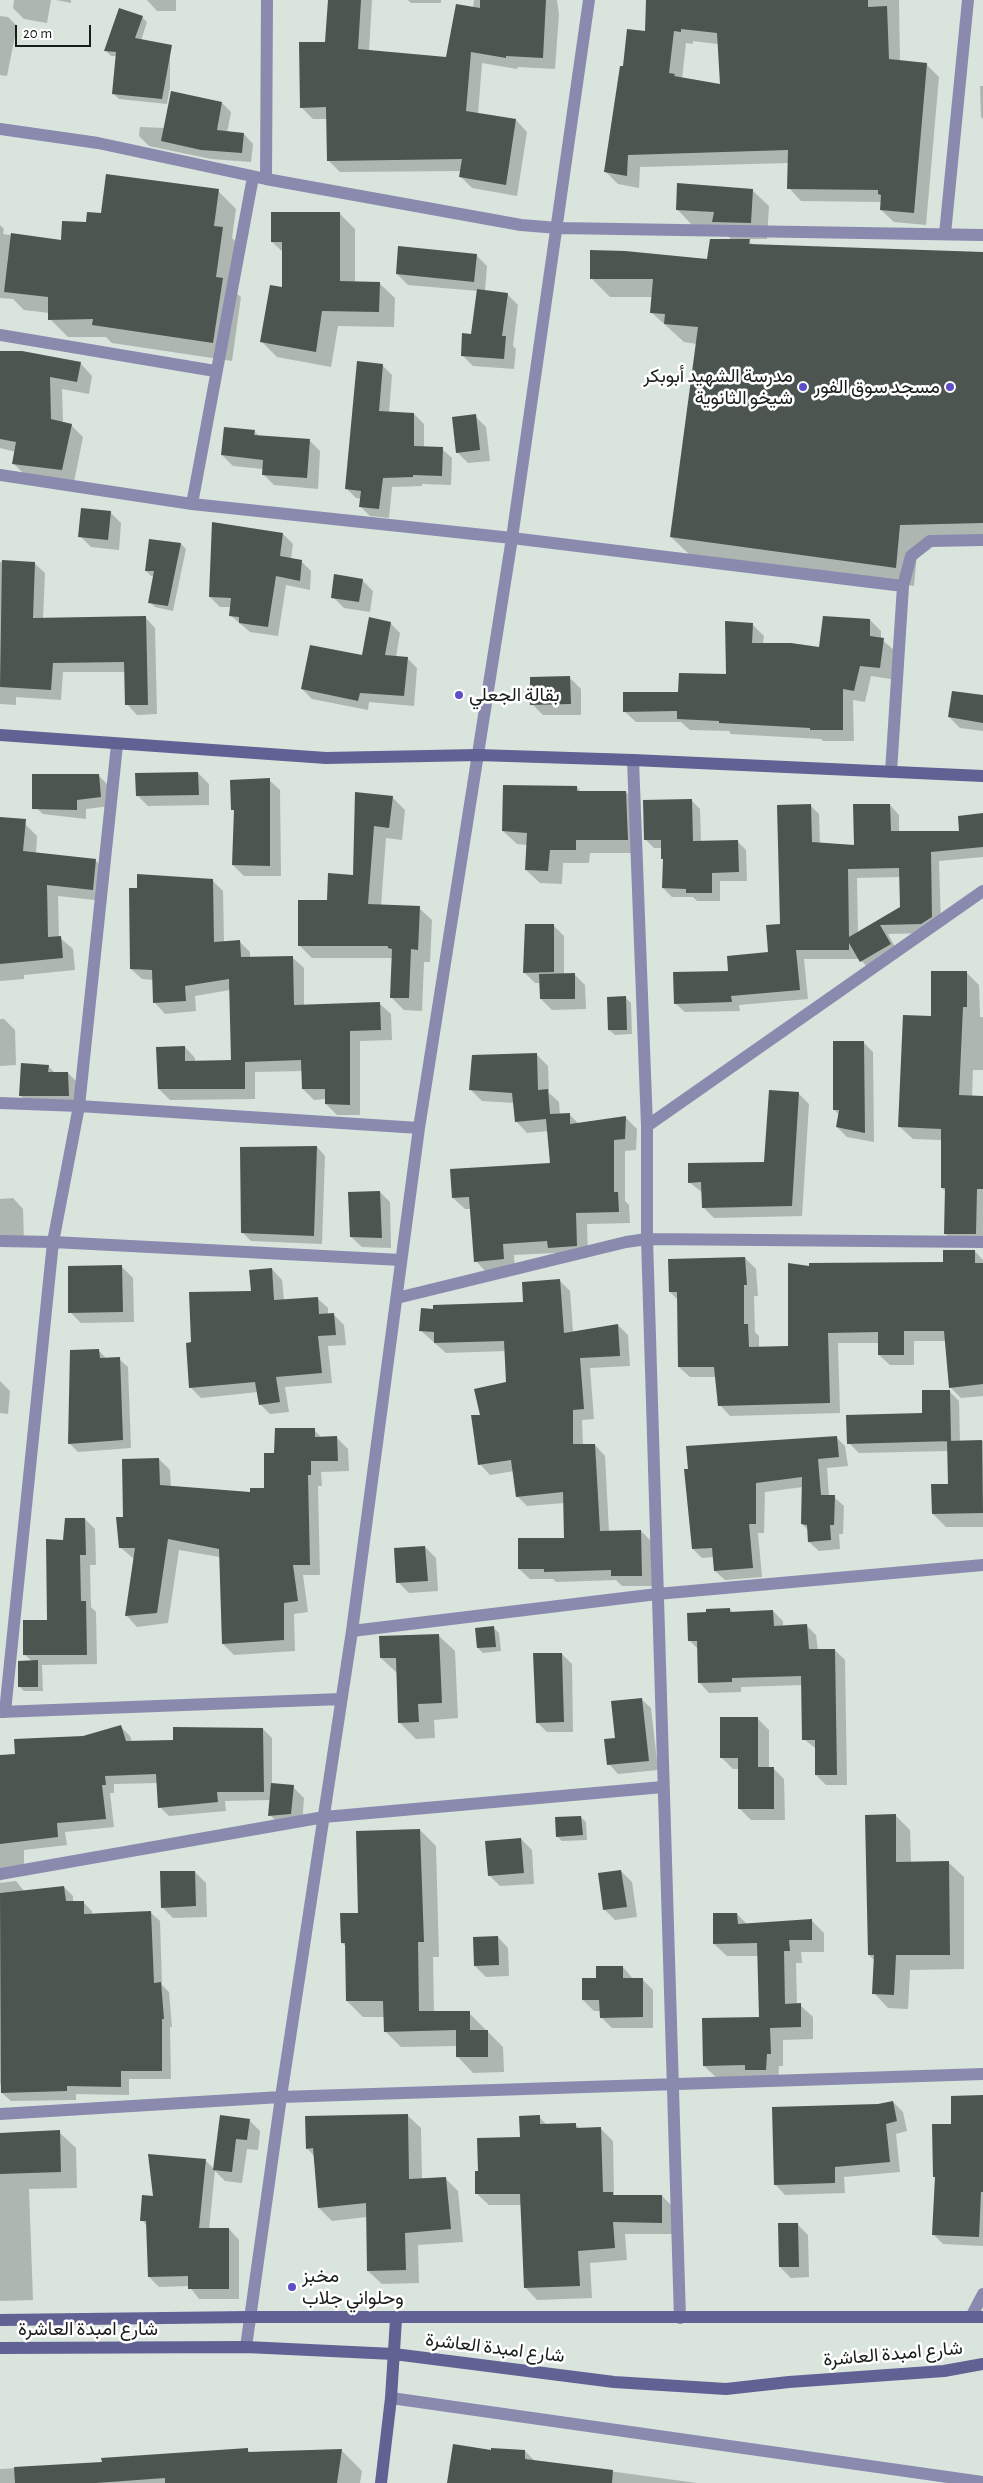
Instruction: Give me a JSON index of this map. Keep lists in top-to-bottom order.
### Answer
{
  "streets": {
    "main road": ["شارع امبدة العاشرة"]
  },
  "places": [
    "مدرسة الشهيد أبوبكر شيخو الثانوية",
    "مسجد سوق الفور",
    "بقالة الجعلي",
    "مخبز وحلواني جلاب"
  ],
  "scale_bar": "20 m"
}
